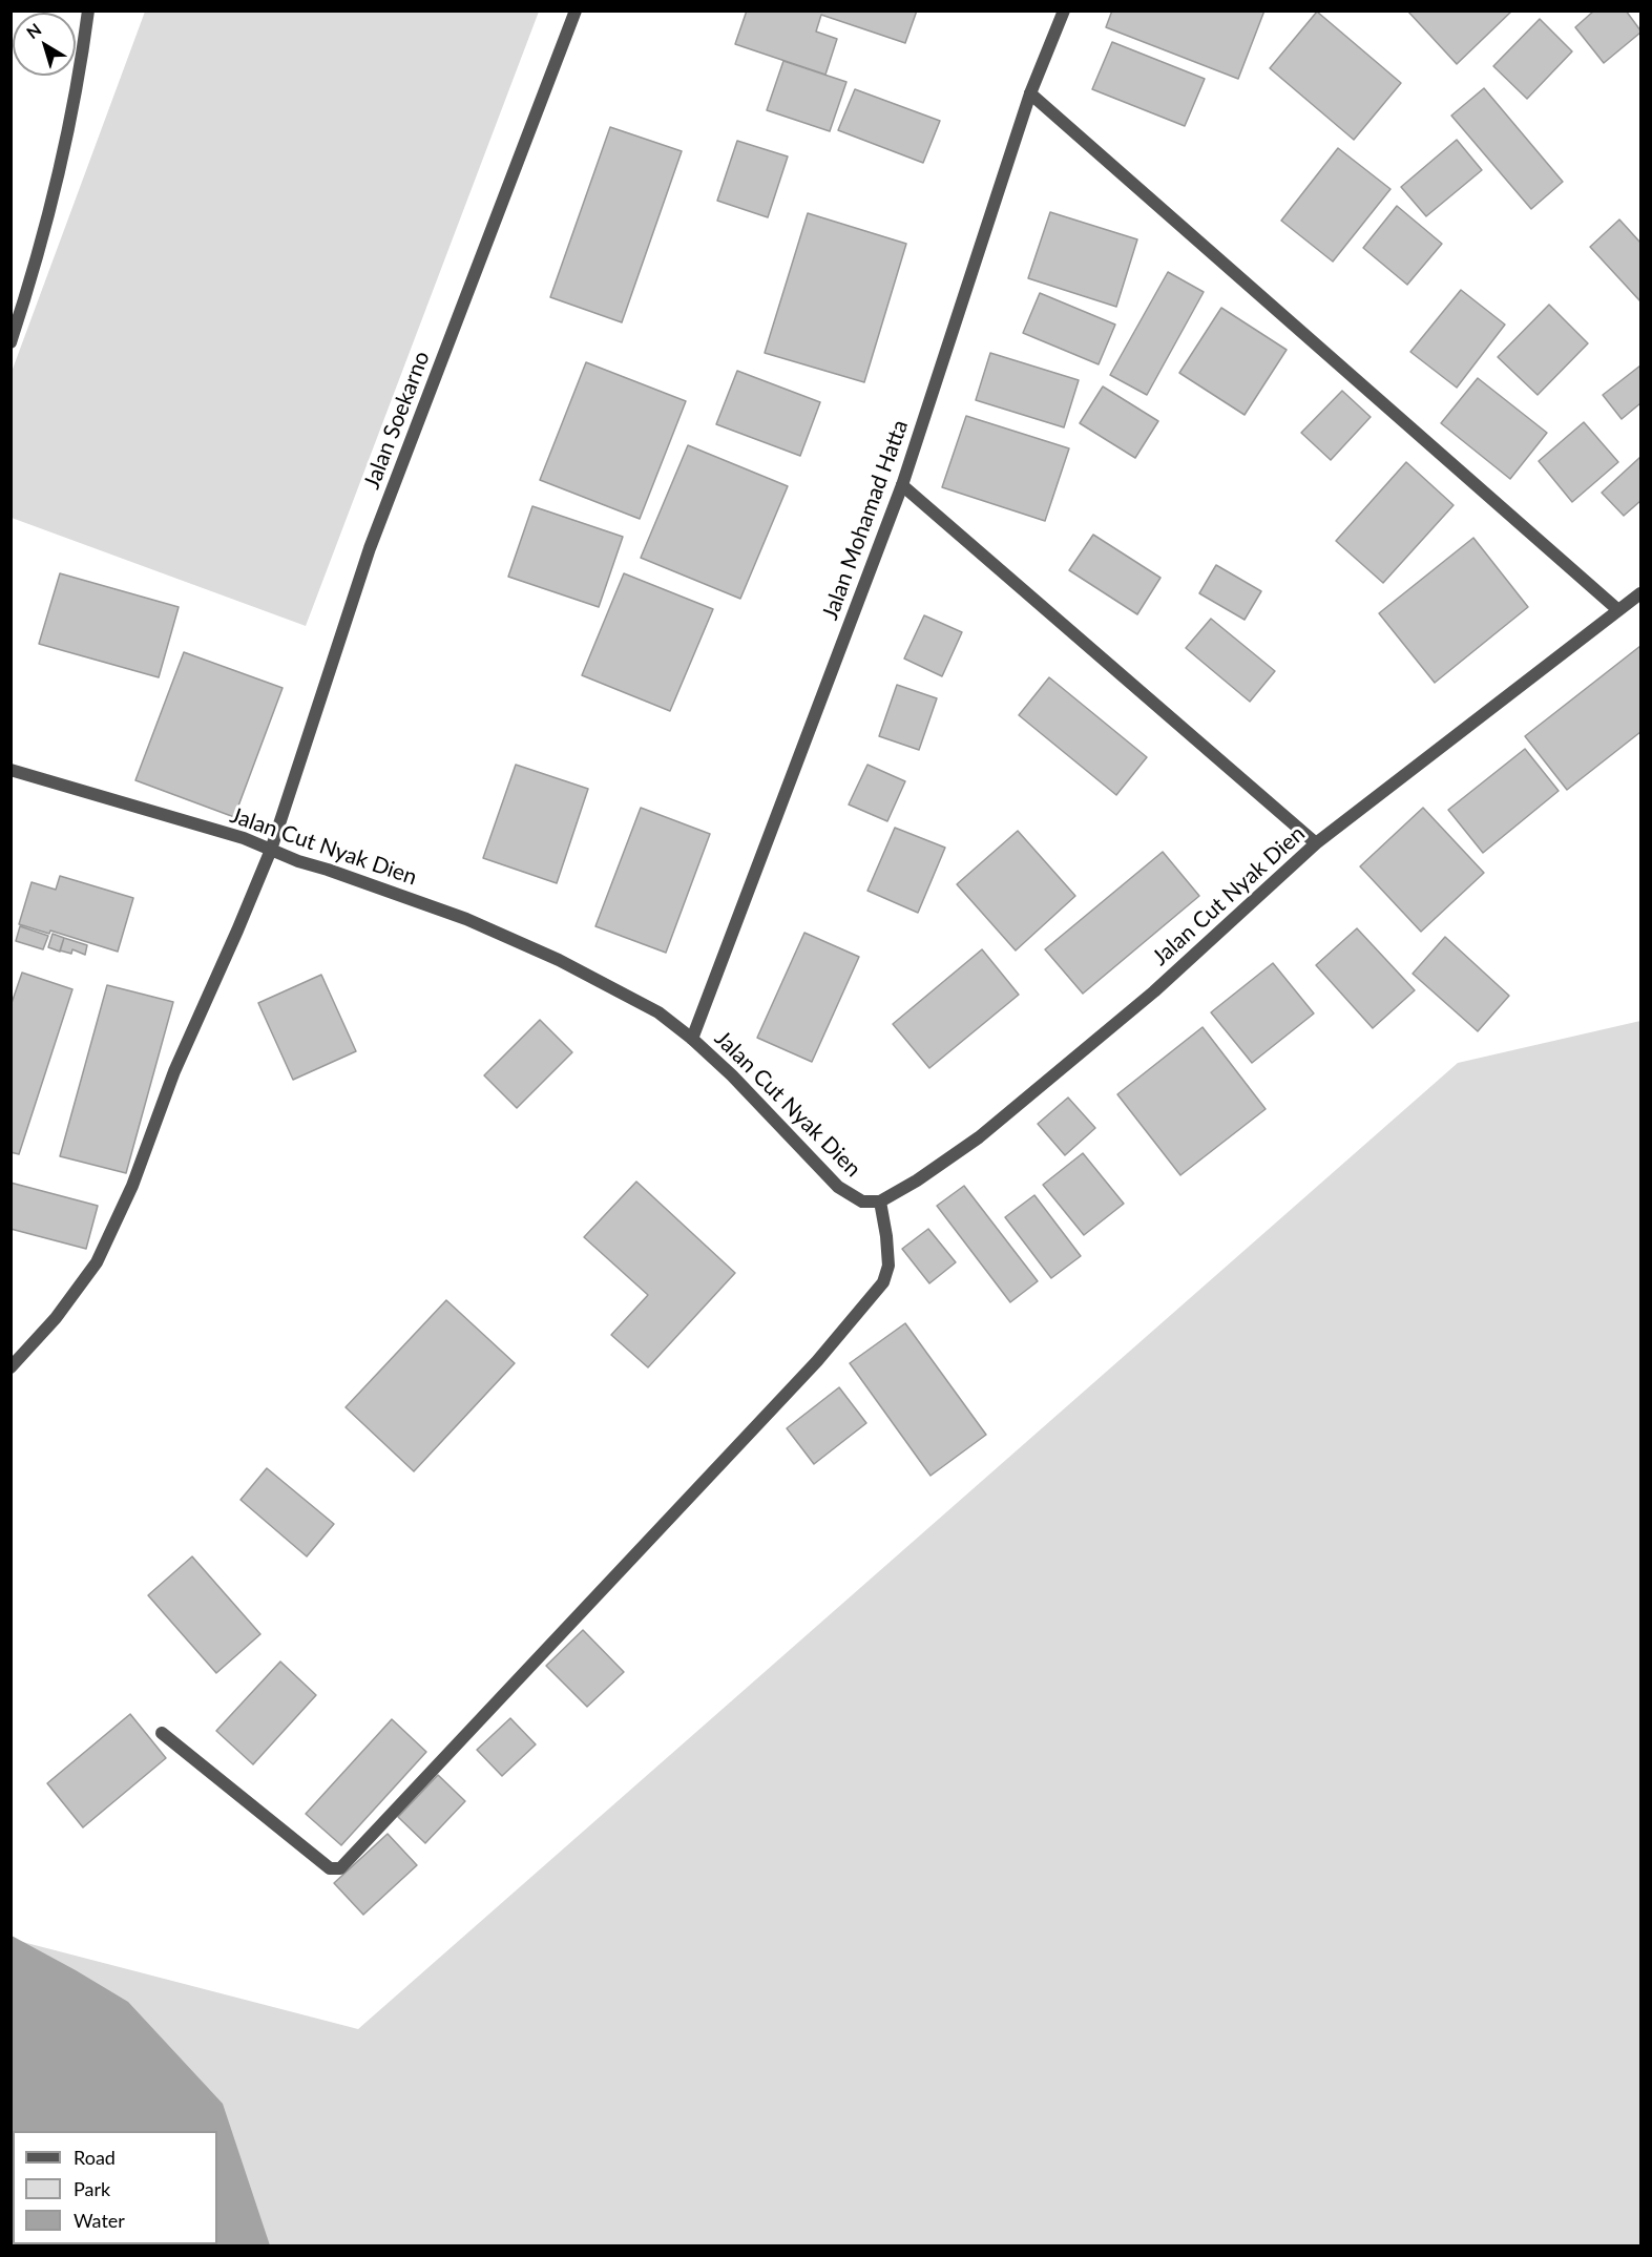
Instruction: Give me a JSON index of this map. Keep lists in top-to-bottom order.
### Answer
{
  "streets": {
    "street": ["Jalan Soekarno", "Jalan Mohamad Hatta", "Jalan Cut Nyak Dien"]
  },
  "crossings": [
    ["Jalan Soekarno", "Jalan Cut Nyak Dien"],
    ["Jalan Mohamad Hatta", "Jalan Cut Nyak Dien"]
  ],
  "legend": ["Road", "Park", "Water"],
  "north": "top left"
}
